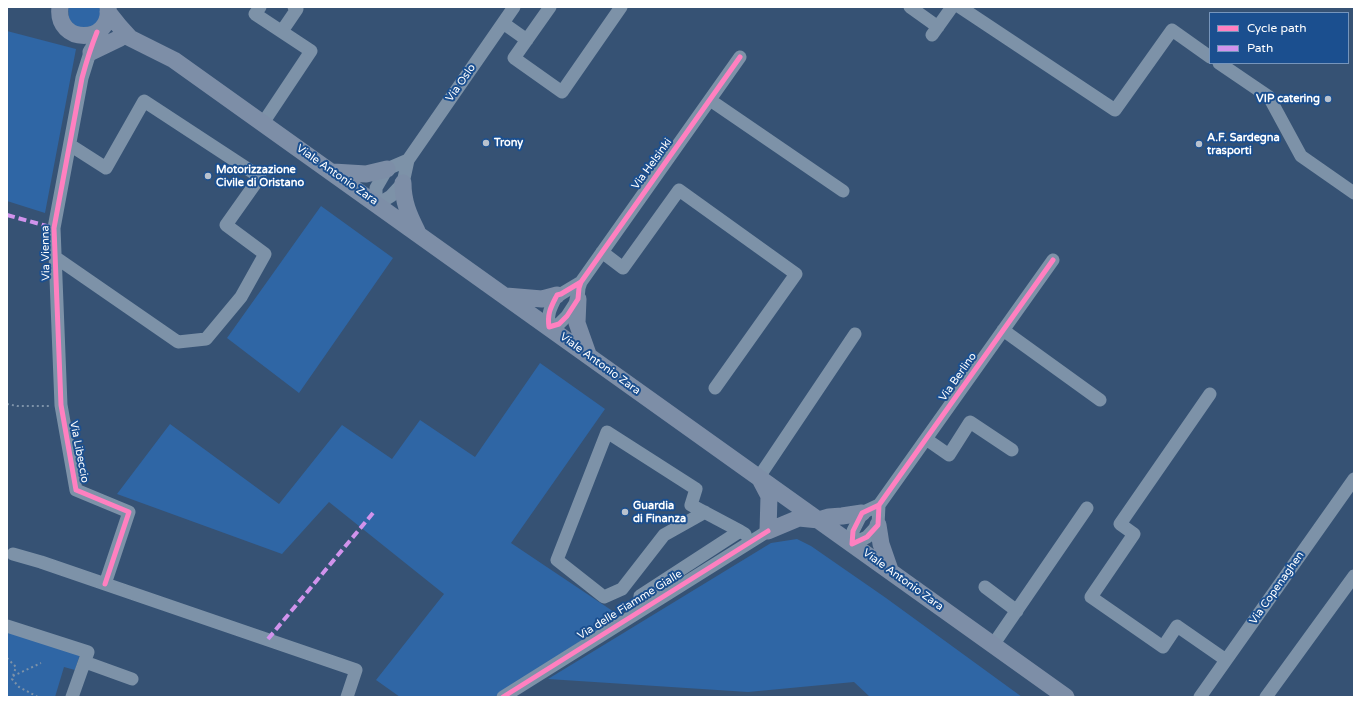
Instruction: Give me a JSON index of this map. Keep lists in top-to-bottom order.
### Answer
{
  "streets": {
    "main road": ["Viale Antonio Zara"],
    "street": [
      "Via Oslo",
      "Via Helsinki",
      "Via Vienna",
      "Via Berlino",
      "Via Libeccio",
      "Via Copenaghen",
      "Via delle Fiamme Gialle"
    ]
  },
  "crossings": [
    ["Via Helsinki", "Viale Antonio Zara"],
    ["Via Vienna", "Via Libeccio"]
  ],
  "places": [
    "VIP catering",
    "Trony",
    "A.F. Sardegna trasporti",
    "Motorizzazione Civile di Oristano",
    "Guardia di Finanza"
  ],
  "legend": ["Cycle path", "Path"]
}
